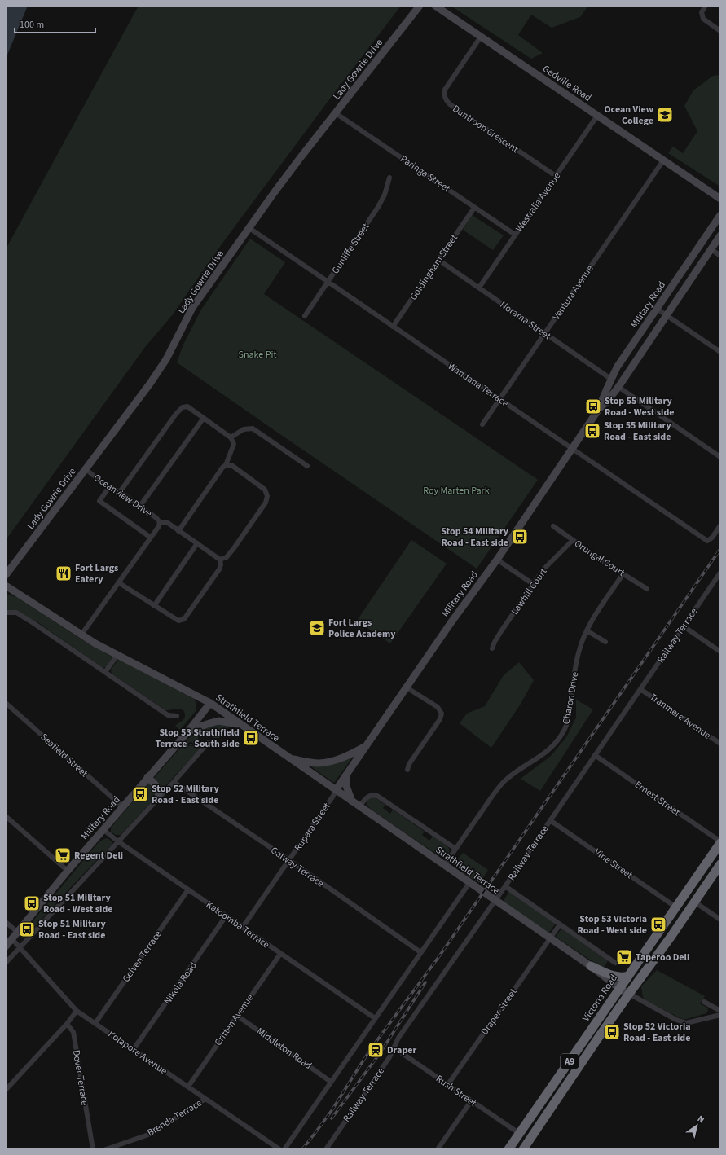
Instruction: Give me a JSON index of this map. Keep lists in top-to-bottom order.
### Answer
{
  "streets": {
    "highway": ["Victoria Road", "A9"],
    "main road": [
      "Lady Gowrie Drive",
      "Gedville Road",
      "Military Road",
      "Strathfield Terrace"
    ],
    "street": [
      "Duntroon Crescent",
      "Paringa Street",
      "Westralia Avenue",
      "Gunliffe Street",
      "Goldingham Street",
      "Ventura Avenue",
      "Norama Street",
      "Wandana Terrace",
      "Oceanview Drive",
      "Orungal Court",
      "Lawhill Court",
      "Railway Terrace",
      "Charon Drive",
      "Tranmere Avenue",
      "Seafield Street",
      "Ernest Street",
      "Rupara Street",
      "Vine Street",
      "Galway Terrace",
      "Katoomba Terrace",
      "Gelven Terrace",
      "Nikola Road",
      "Draper Street",
      "Critten Avenue",
      "Middleton Road",
      "Kolapore Avenue",
      "Dover Terrace",
      "Rush Street",
      "Brenda Terrace"
    ]
  },
  "crossings": [
    ["Lady Gowrie Drive", "Paringa Street"],
    ["Lady Gowrie Drive", "Wandana Terrace"],
    ["Lady Gowrie Drive", "Oceanview Drive"],
    ["Gedville Road", "Duntroon Crescent"],
    ["Gedville Road", "Westralia Avenue"],
    ["Gedville Road", "Ventura Avenue"],
    ["Duntroon Crescent", "Westralia Avenue"],
    ["Paringa Street", "Westralia Avenue"],
    ["Paringa Street", "Goldingham Street"],
    ["Westralia Avenue", "Norama Street"],
    ["Gunliffe Street", "Wandana Terrace"],
    ["Goldingham Street", "Norama Street"],
    ["Goldingham Street", "Wandana Terrace"],
    ["Ventura Avenue", "Norama Street"],
    ["Ventura Avenue", "Wandana Terrace"],
    ["Military Road", "Norama Street"],
    ["Military Road", "Wandana Terrace"],
    ["Military Road", "Strathfield Terrace"],
    ["Military Road", "Seafield Street"],
    ["Military Road", "Rupara Street"],
    ["Military Road", "Katoomba Terrace"],
    ["Military Road", "Kolapore Avenue"],
    ["Orungal Court", "Lawhill Court"],
    ["Orungal Court", "Charon Drive"],
    ["Railway Terrace", "Tranmere Avenue"],
    ["Railway Terrace", "Strathfield Terrace"],
    ["Railway Terrace", "Ernest Street"],
    ["Railway Terrace", "Vine Street"],
    ["Railway Terrace", "Rush Street"],
    ["Charon Drive", "Strathfield Terrace"],
    ["Strathfield Terrace", "Rupara Street"],
    ["Strathfield Terrace", "Victoria Road"],
    ["Strathfield Terrace", "Draper Street"],
    ["Strathfield Terrace", "A9"],
    ["Ernest Street", "Victoria Road"],
    ["Rupara Street", "Galway Terrace"],
    ["Rupara Street", "Katoomba Terrace"],
    ["Vine Street", "Victoria Road"],
    ["Katoomba Terrace", "Gelven Terrace"],
    ["Katoomba Terrace", "Nikola Road"],
    ["Katoomba Terrace", "Critten Avenue"],
    ["Gelven Terrace", "Kolapore Avenue"],
    ["Nikola Road", "Kolapore Avenue"],
    ["Victoria Road", "Rush Street"],
    ["Draper Street", "Rush Street"],
    ["Critten Avenue", "Middleton Road"],
    ["Critten Avenue", "Kolapore Avenue"],
    ["Kolapore Avenue", "Brenda Terrace"]
  ],
  "parks": ["Snake Pit", "Roy Marten Park"],
  "places": {
    "school or university": ["Ocean View College", "Fort Largs Police Academy"],
    "bus stop": [
      "Stop 55 Military Road - West side",
      "Stop 55 Military Road - East side",
      "Stop 54 Military Road - East side",
      "Stop 53 Strathfield Terrace - South side",
      "Stop 52 Military Road - East side",
      "Stop 51 Military Road - West side",
      "Stop 53 Victoria Road - West side",
      "Stop 51 Military Road - East side",
      "Stop 52 Victoria Road - East side"
    ],
    "restaurant": ["Fort Largs Eatery"],
    "supermarket": ["Regent Deli", "Taperoo Deli"],
    "station": ["Draper"]
  },
  "scale_bar": "100 m",
  "north": "top right"
}
